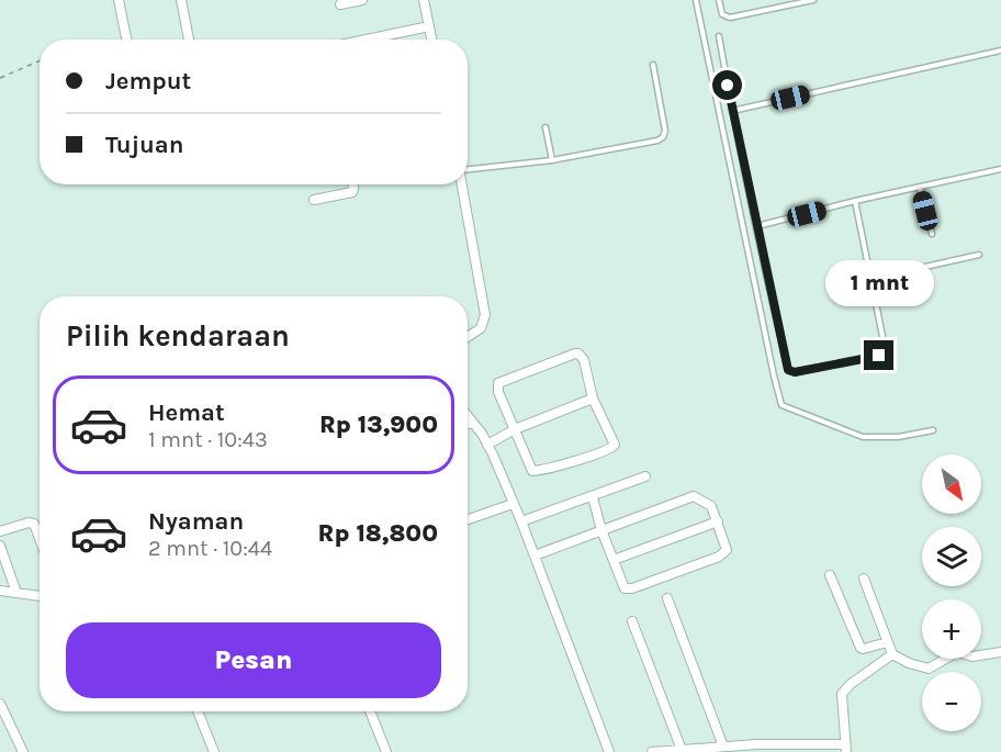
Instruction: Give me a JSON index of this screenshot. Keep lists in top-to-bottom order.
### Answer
{
  "north": "bottom right",
  "page": {
    "banner": ["Jemput", "Tujuan"],
    "bubble": "1 mnt",
    "heading": "Pilih kendaraan",
    "list": [
      {
        "name": "Hemat",
        "note": "1 mnt · 10:43",
        "value": "Rp 13,900"
      },
      {
        "name": "Nyaman",
        "note": "2 mnt · 10:44",
        "value": "Rp 18,800"
      }
    ],
    "map_buttons": ["+", "−"],
    "buttons": "Pesan"
  }
}
